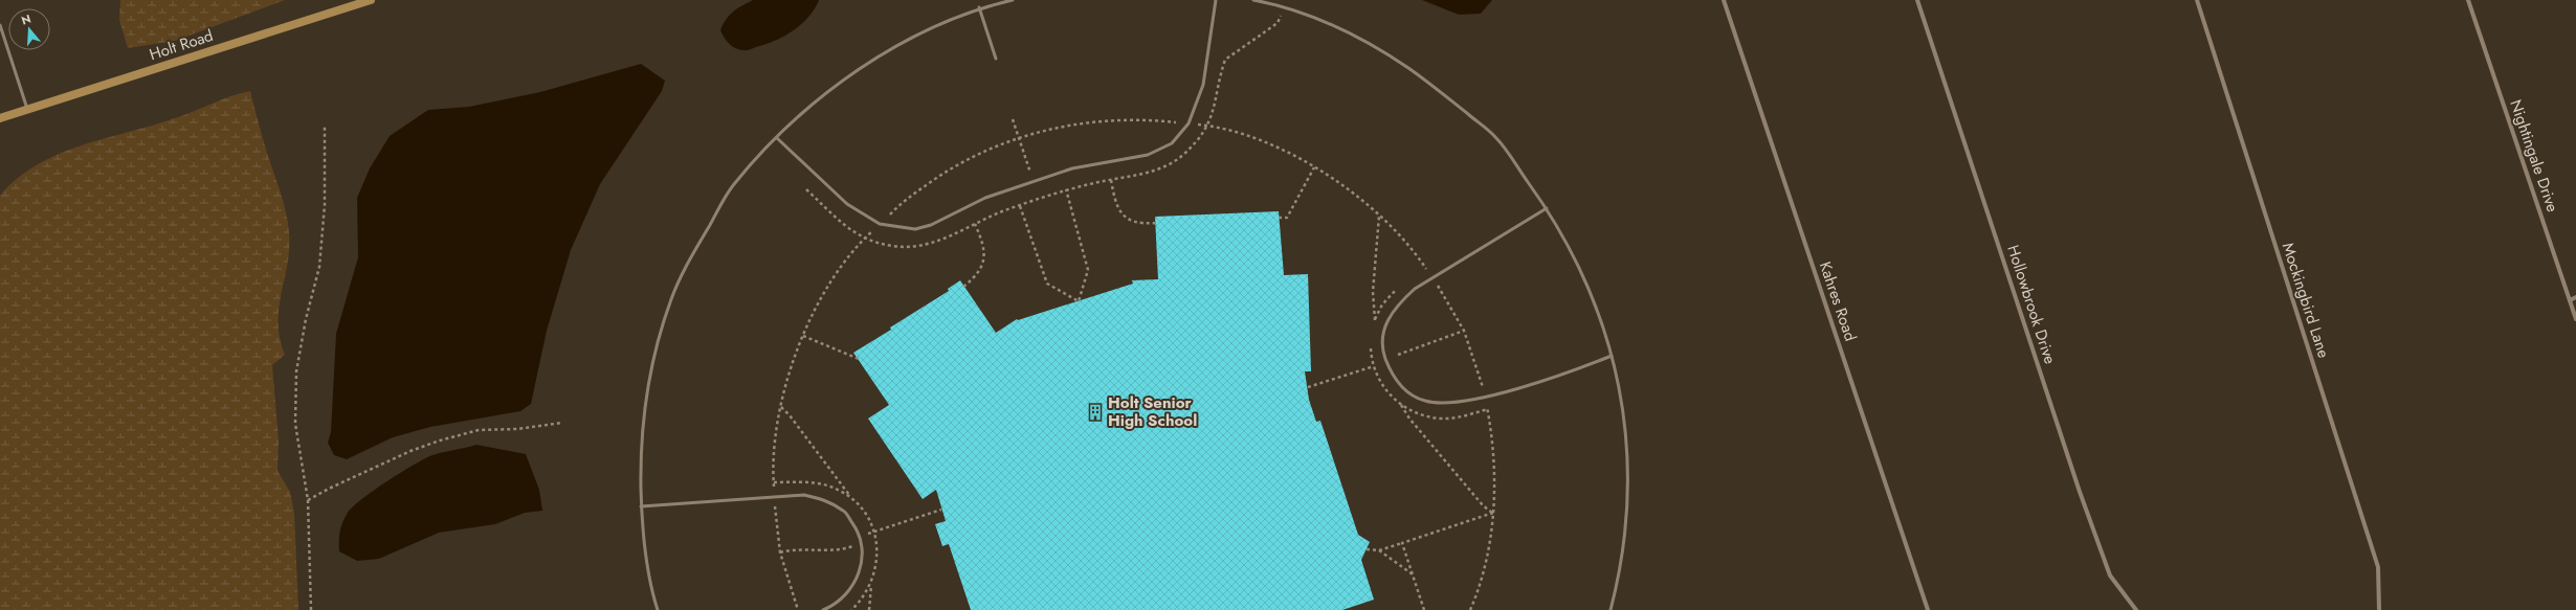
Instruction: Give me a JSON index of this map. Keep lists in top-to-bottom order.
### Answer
{
  "streets": {
    "main road": ["Holt Road"],
    "street": [
      "Nightingale Drive",
      "Mockingbird Lane",
      "Kahres Road",
      "Hollowbrook Drive"
    ]
  },
  "places": {
    "building": ["Holt Senior High School"]
  },
  "north": "top"
}
